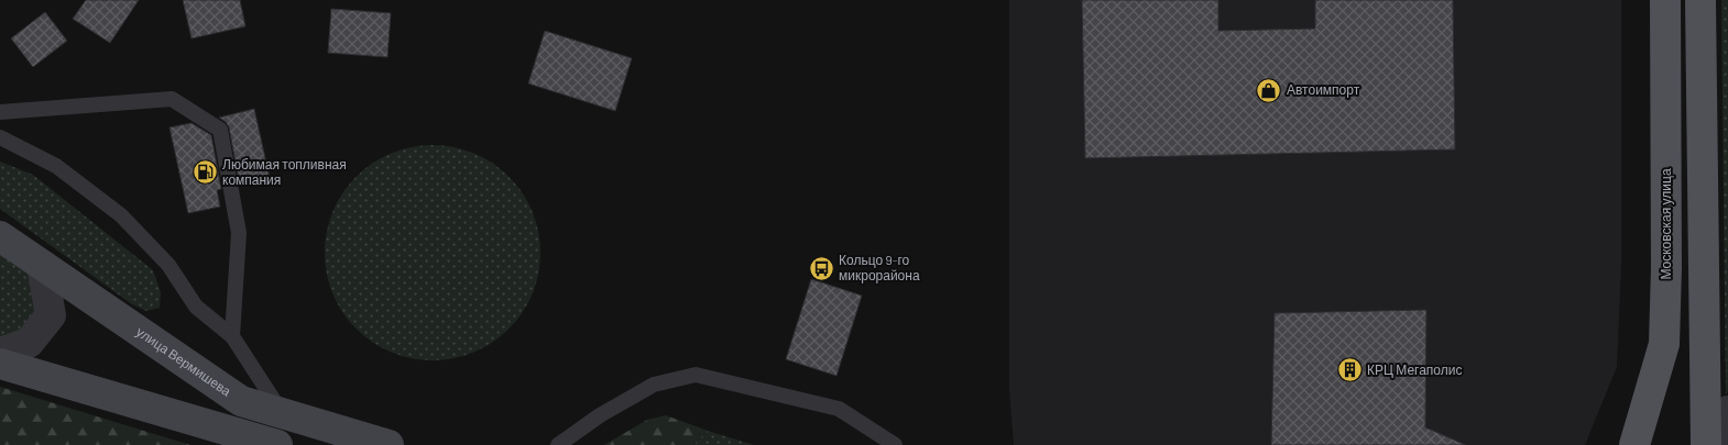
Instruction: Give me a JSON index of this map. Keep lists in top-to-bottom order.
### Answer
{
  "streets": {
    "main road": ["Московская улица", "улица Вермишева"]
  },
  "places": {
    "shop": ["Автоимпорт"],
    "fuel station": ["Любимая топливная компания"],
    "bus stop": ["Кольцо 9-го микрорайона"],
    "building": ["КРЦ Мегаполис"]
  }
}
